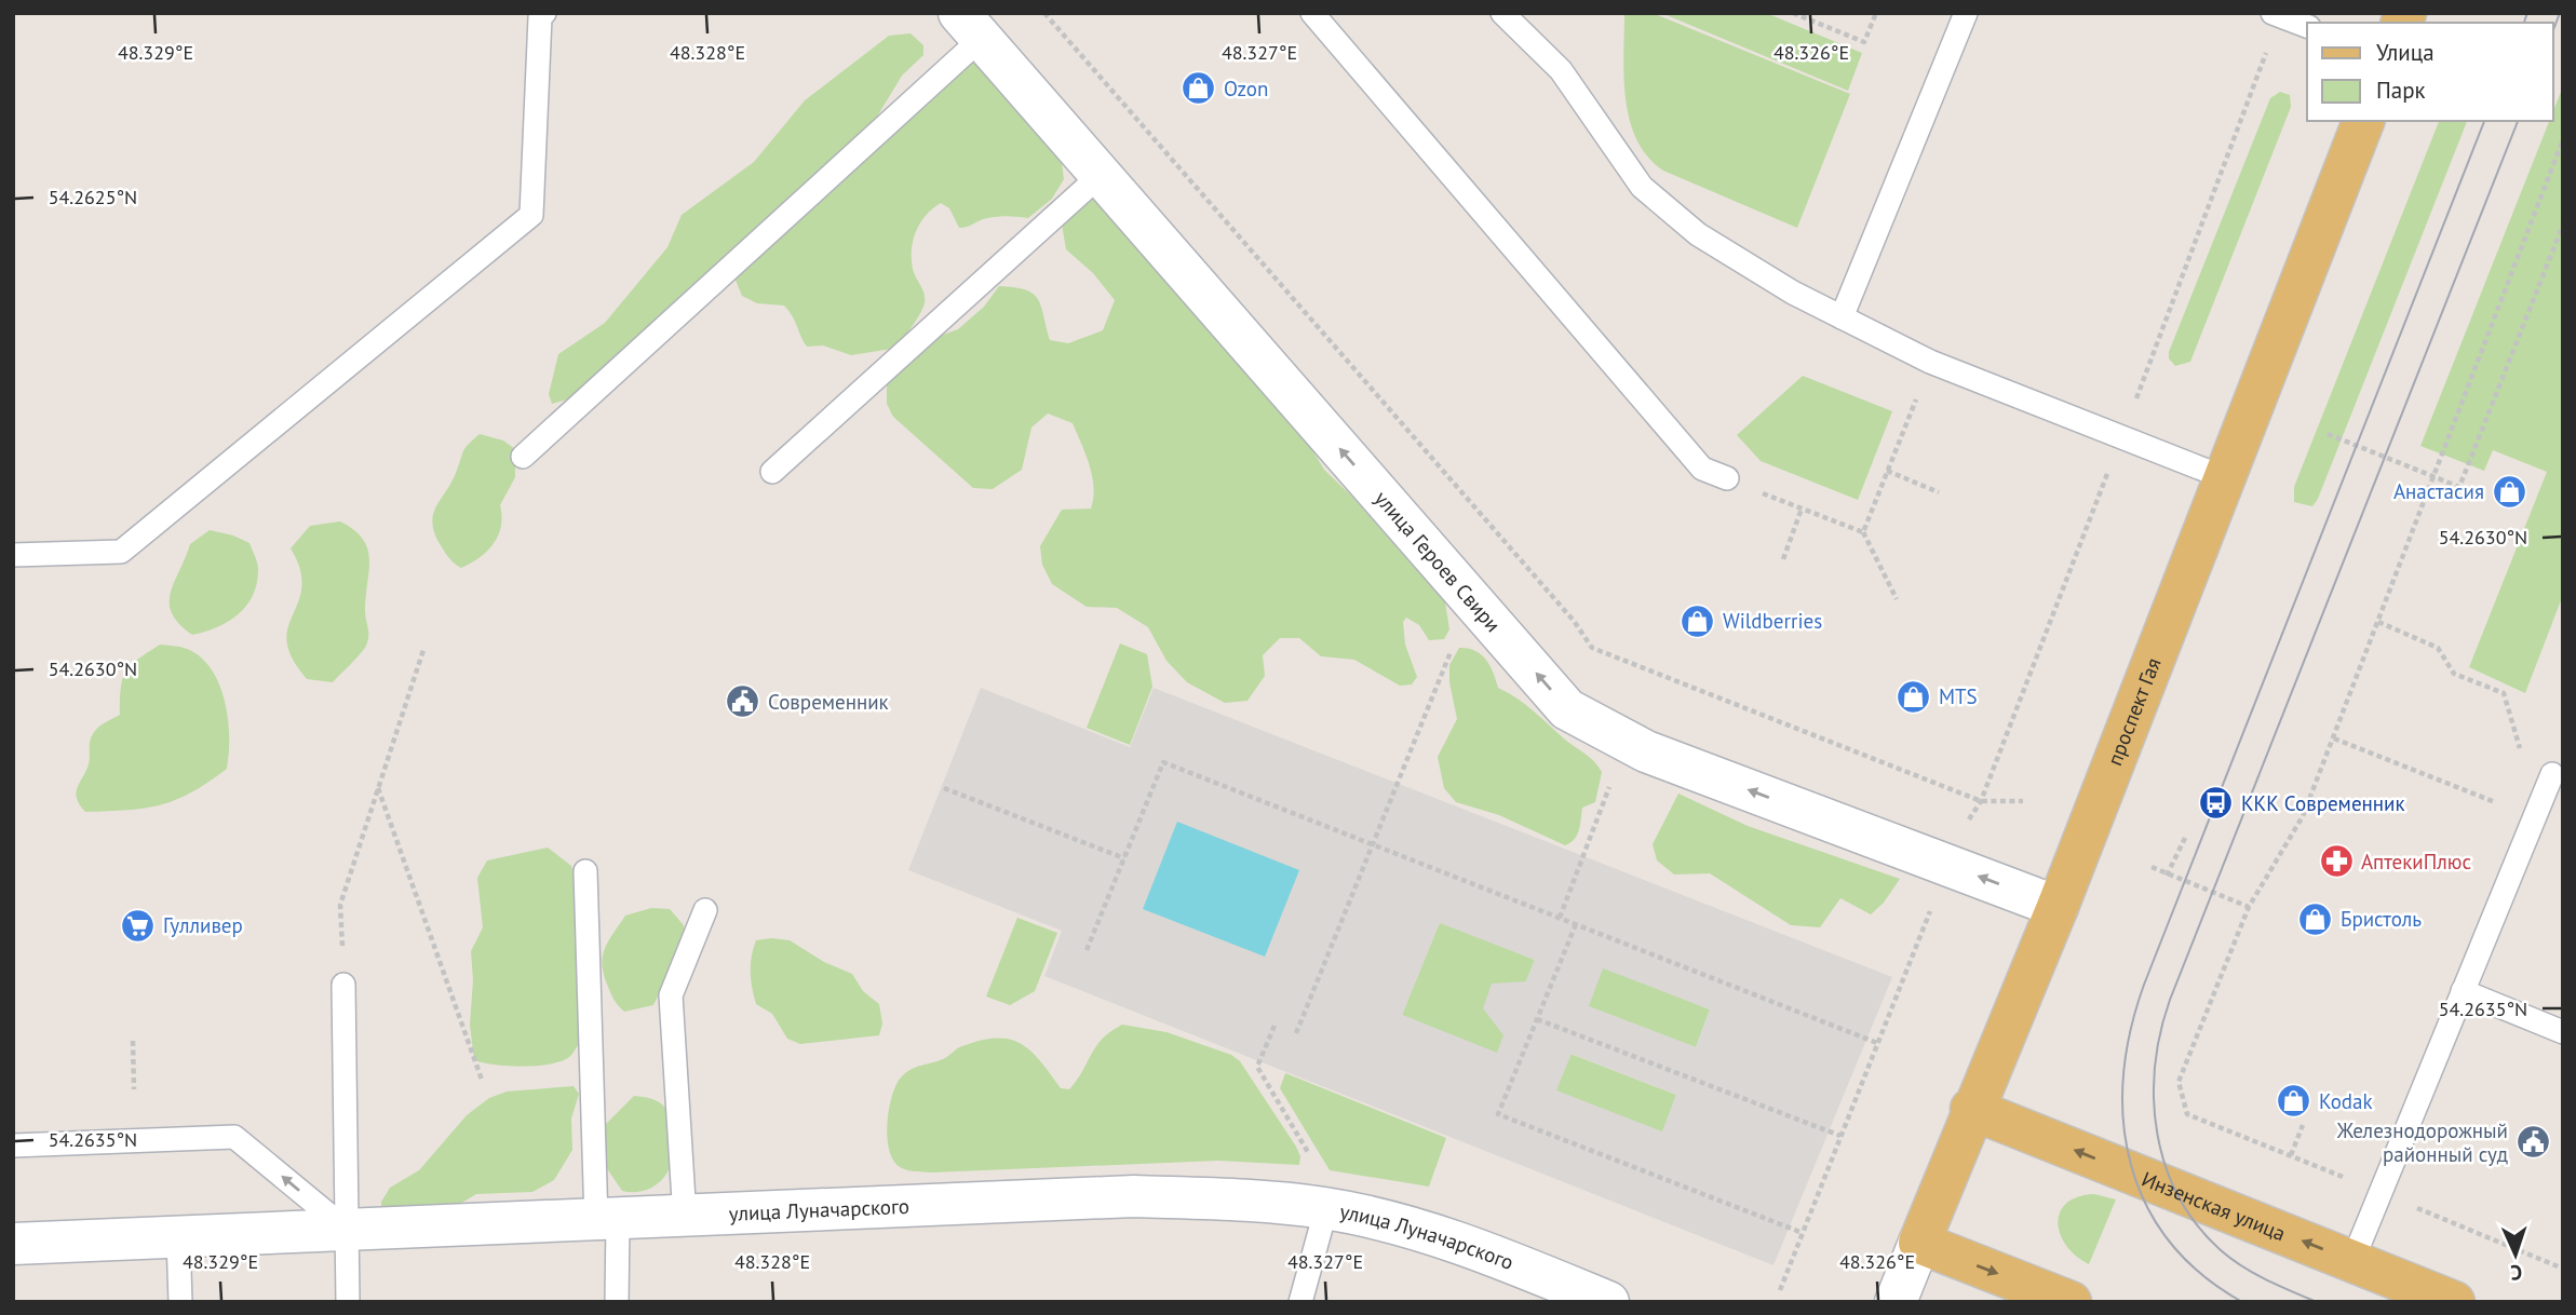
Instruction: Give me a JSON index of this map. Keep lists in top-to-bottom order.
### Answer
{
  "streets": {
    "main road": ["проспект Гая", "Инзенская улица"],
    "street": ["улица Героев Свири", "улица Луначарского"]
  },
  "crossings": [
    ["улица Героев Свири", "проспект Гая"],
    ["проспект Гая", "Инзенская улица"]
  ],
  "one_way": ["улица Героев Свири"],
  "places": {
    "shop": [
      "Ozon",
      "Анастасия",
      "Wildberries",
      "MTS",
      "Бристоль",
      "Kodak"
    ],
    "public building": ["Современник", "Железнодорожный районный суд"],
    "bus stop": ["ККК Современник"],
    "pharmacy": ["АптекиПлюс"],
    "supermarket": ["Гулливер"]
  },
  "legend": ["Улица", "Парк"],
  "north": "bottom",
  "coordinates": [
    "48.329°E",
    "48.328°E",
    "48.327°E",
    "48.326°E",
    "54.2625°N",
    "54.2630°N",
    "54.2635°N"
  ]
}
